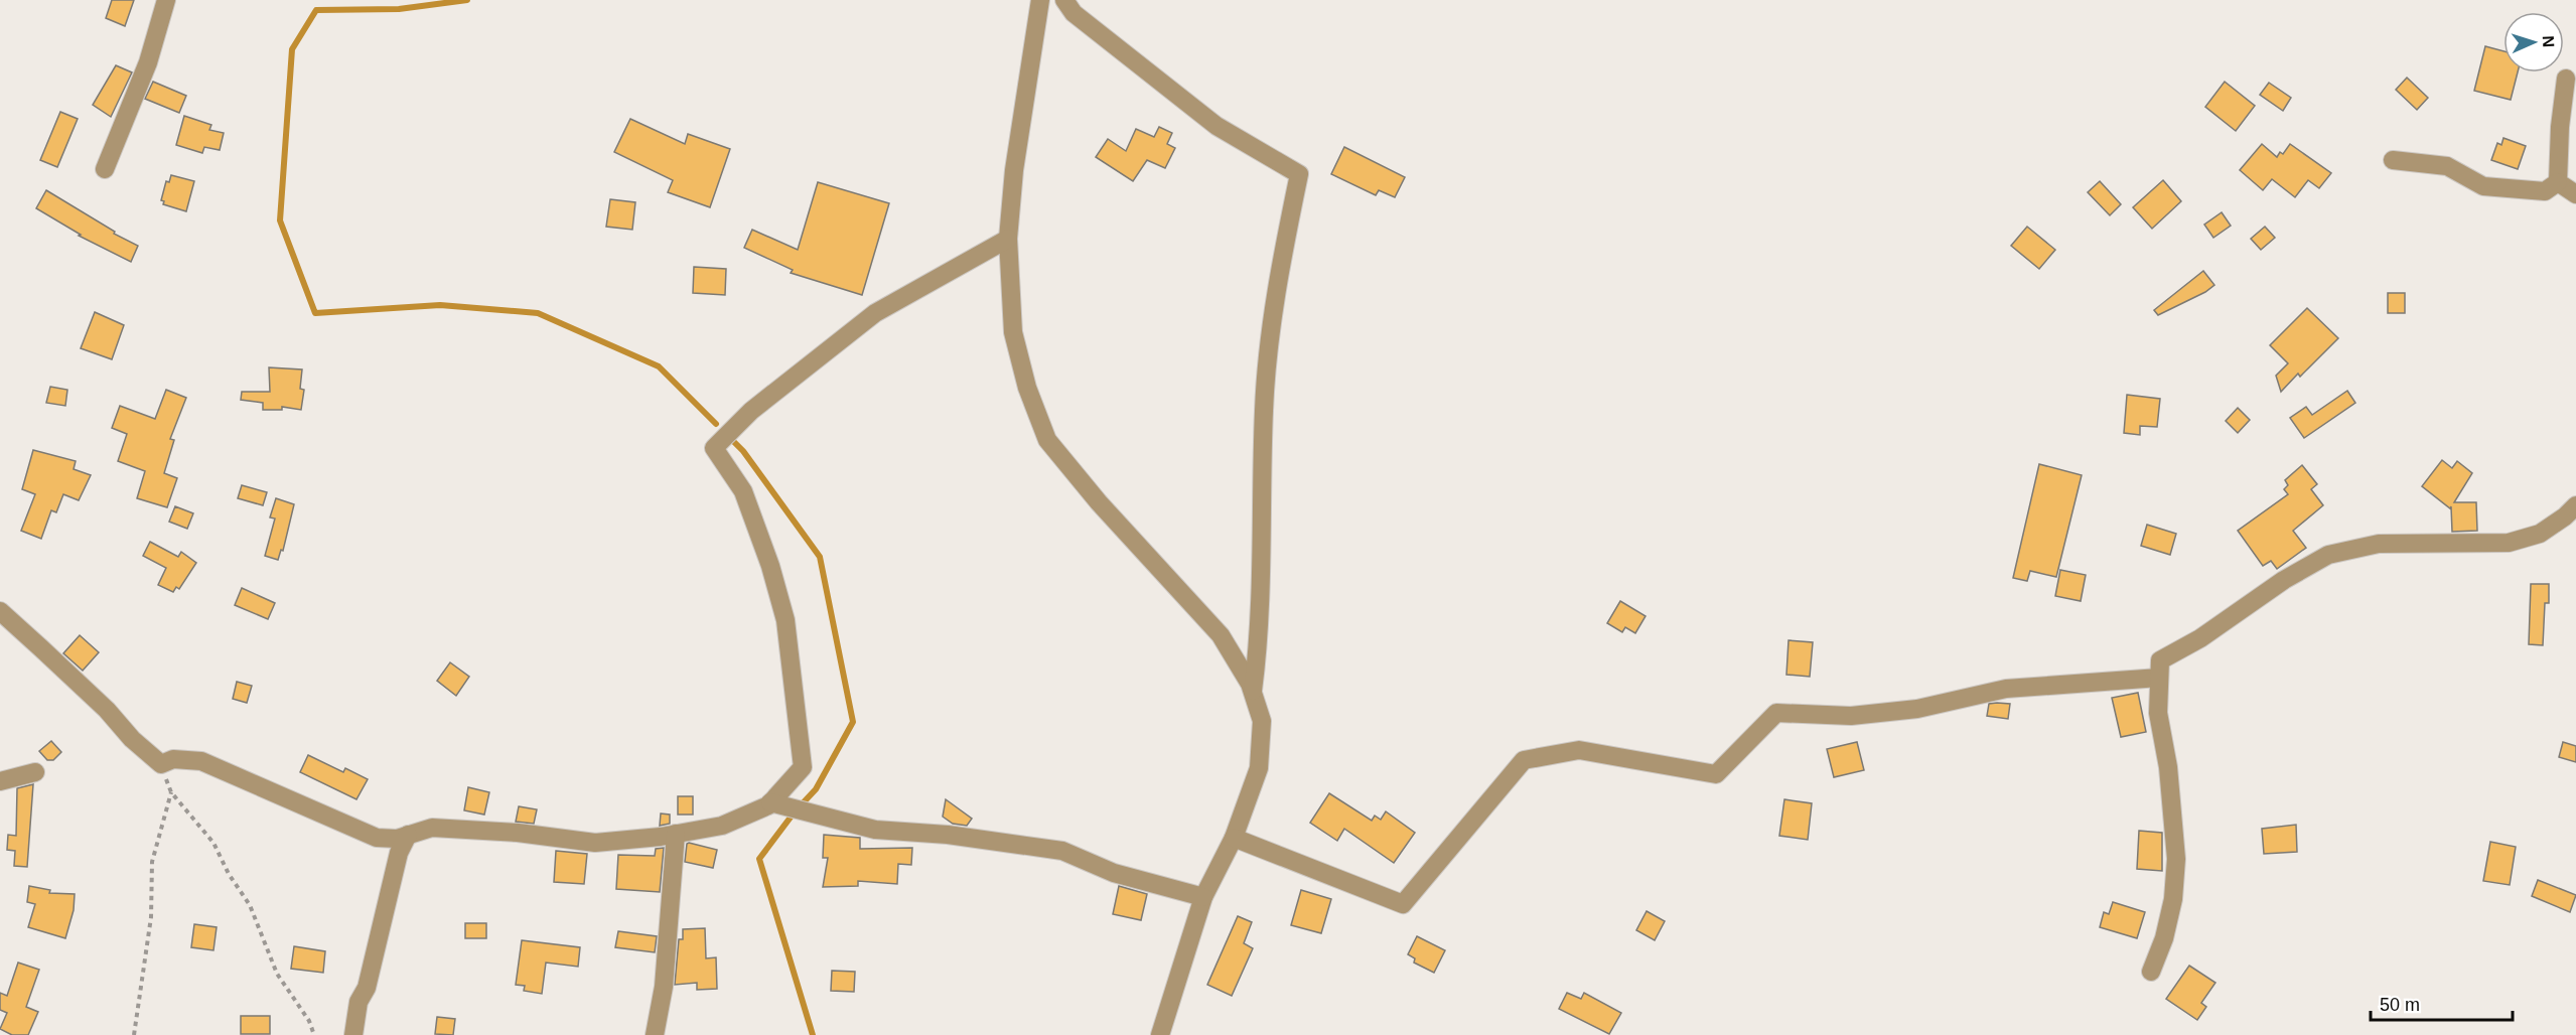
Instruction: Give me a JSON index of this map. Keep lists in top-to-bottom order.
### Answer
{
  "scale_bar": "50 m",
  "north": "right"
}
